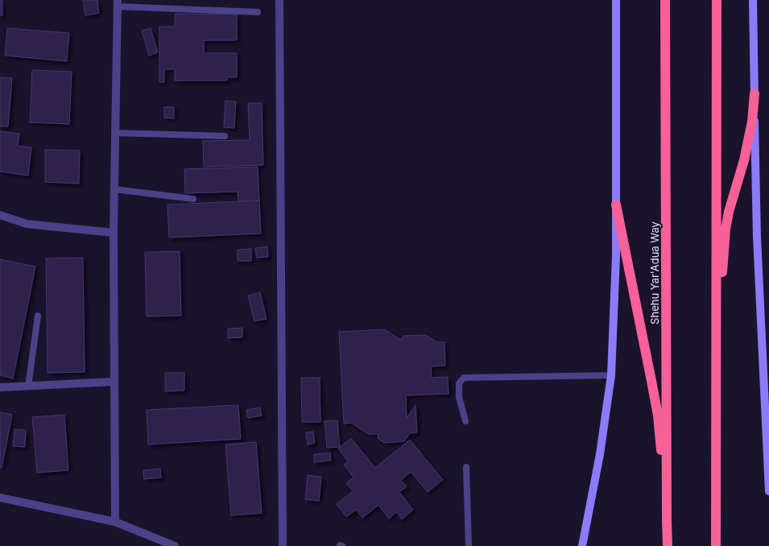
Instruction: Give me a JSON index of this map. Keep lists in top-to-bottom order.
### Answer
{
  "streets": {
    "highway": ["Shehu Yar'Adua Way"]
  }
}
